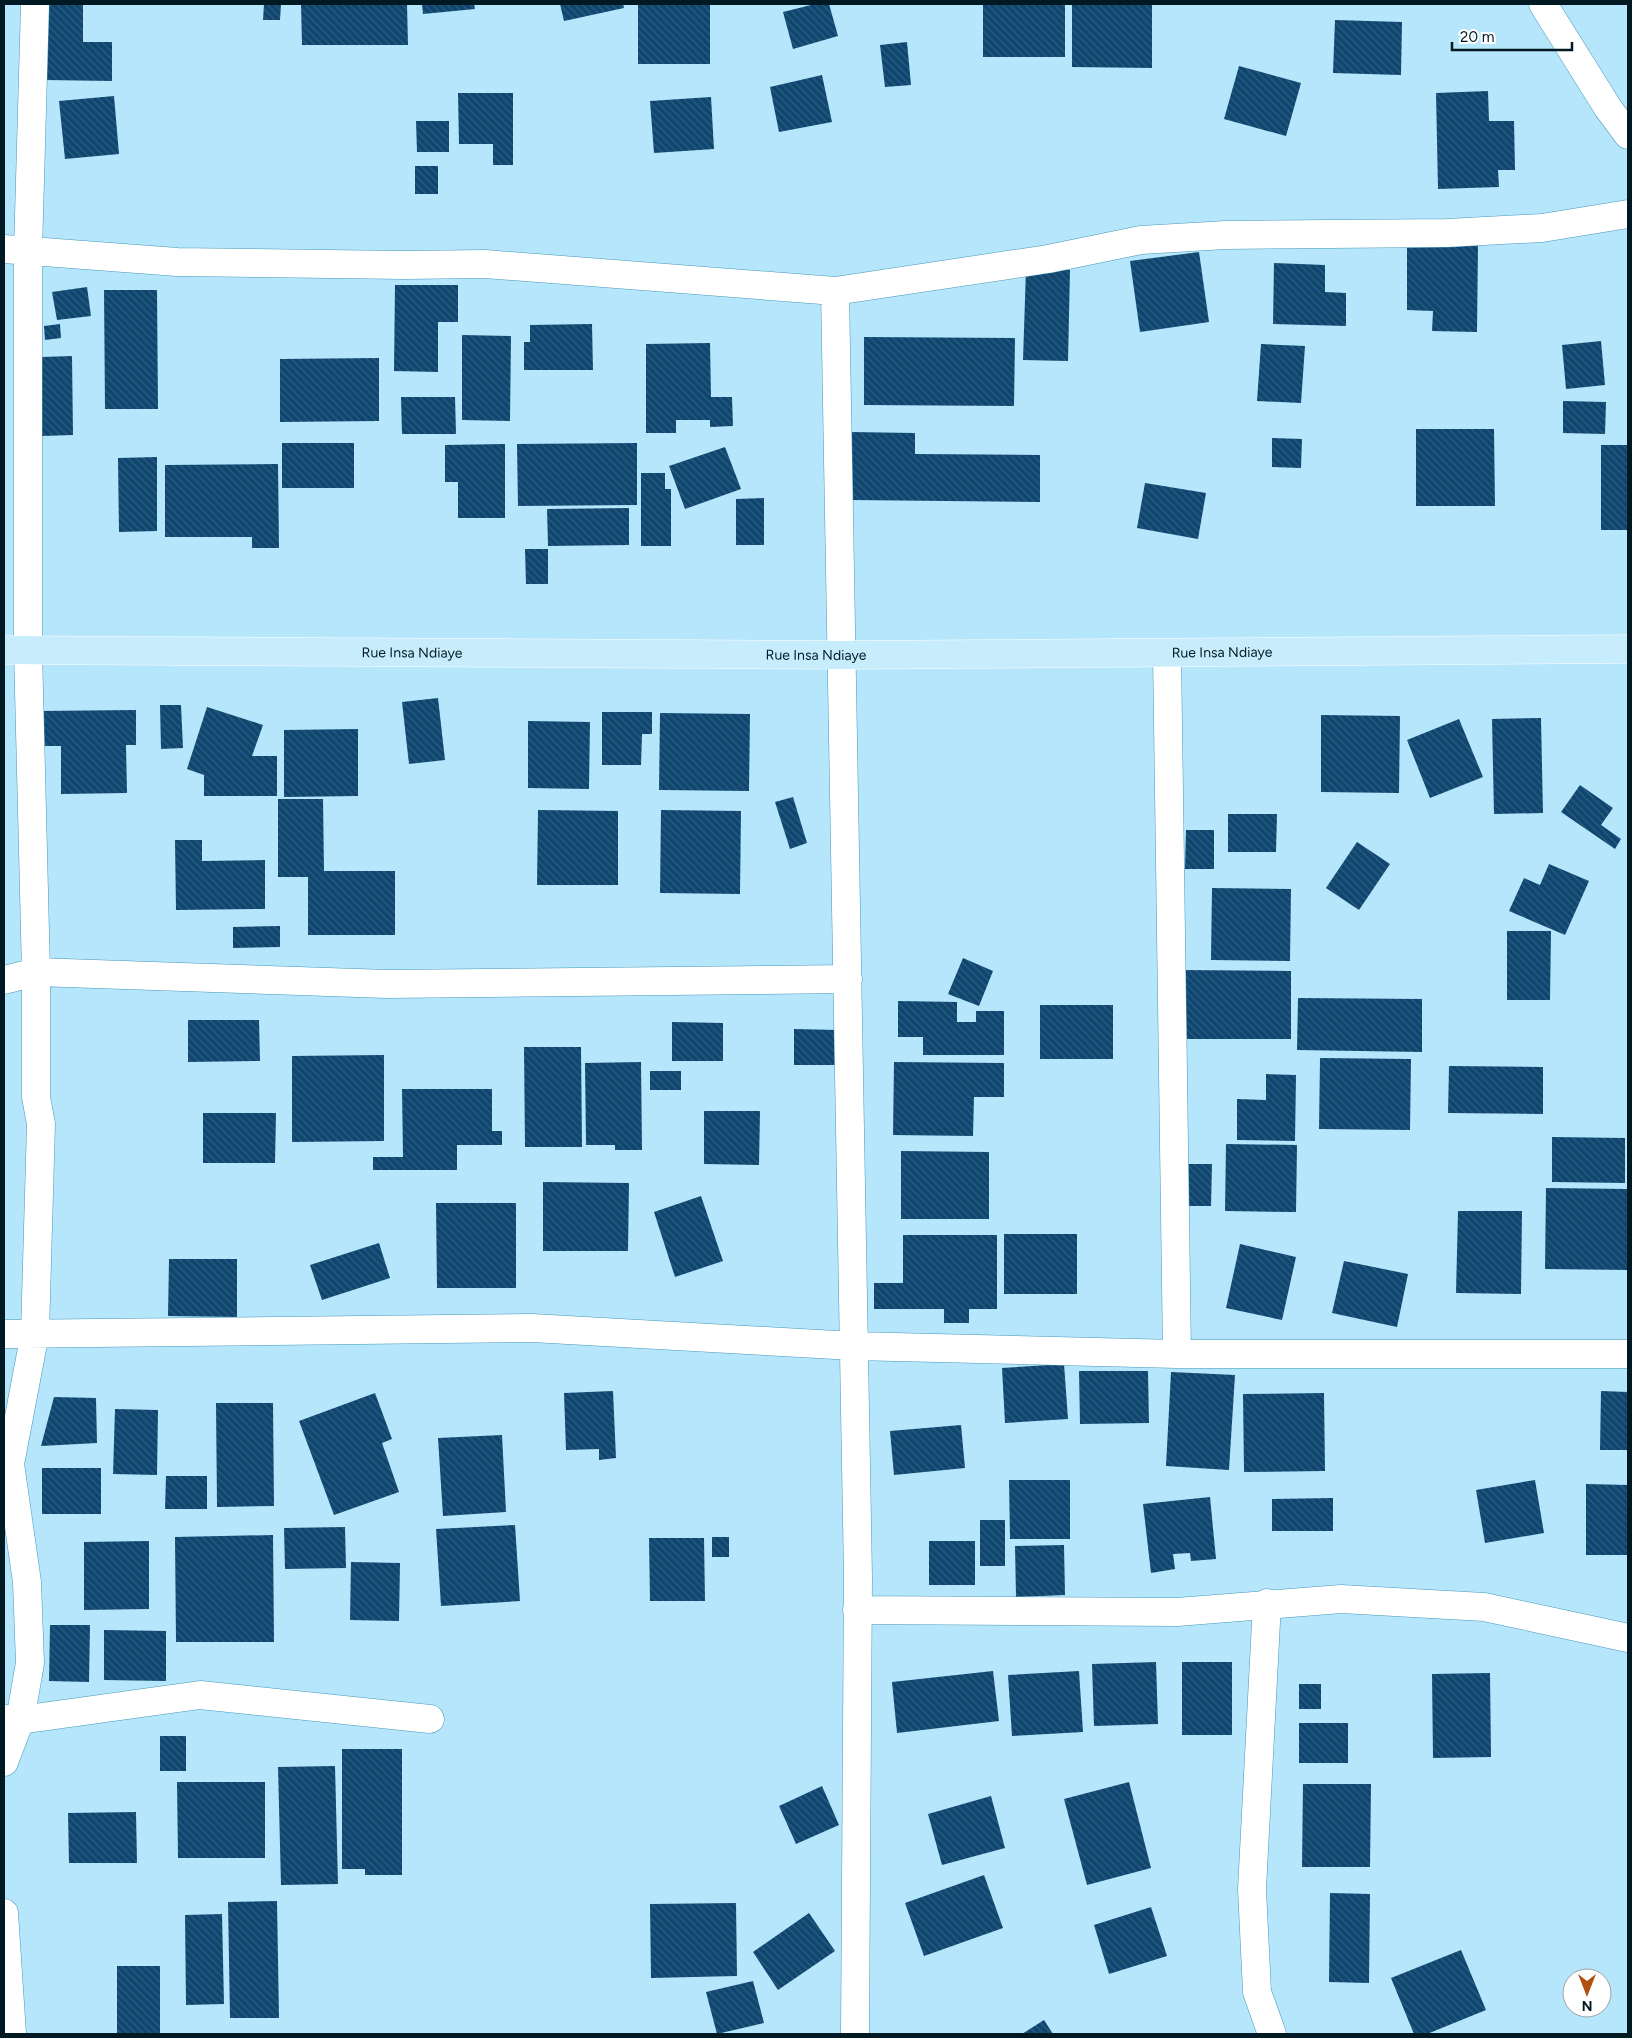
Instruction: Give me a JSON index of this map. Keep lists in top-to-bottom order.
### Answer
{
  "streets": {
    "main road": ["Rue Insa Ndiaye"]
  },
  "scale_bar": "20 m",
  "north": "bottom"
}
